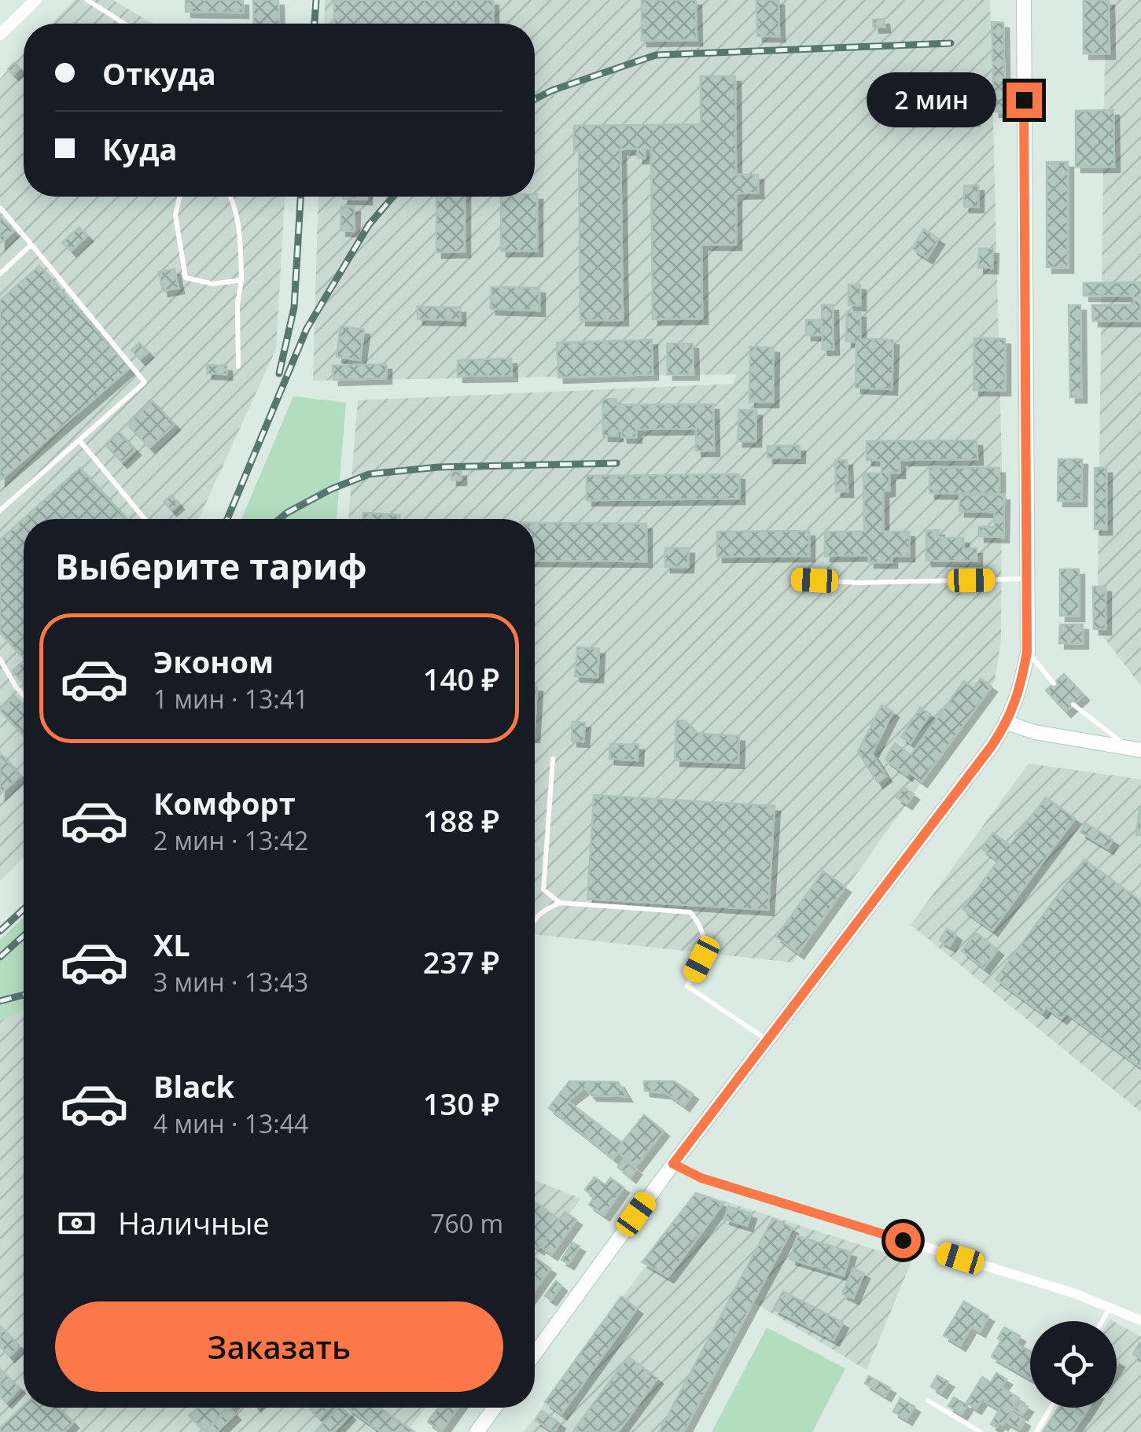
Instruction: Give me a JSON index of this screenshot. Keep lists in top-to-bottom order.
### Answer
{
  "page": {
    "banner": ["Откуда", "Куда"],
    "bubble": "2 мин",
    "heading": "Выберите тариф",
    "list": [
      {
        "name": "Эконом",
        "note": "1 мин · 13:41",
        "value": "140 ₽"
      },
      {
        "name": "Комфорт",
        "note": "2 мин · 13:42",
        "value": "188 ₽"
      },
      {
        "name": "XL",
        "note": "3 мин · 13:43",
        "value": "237 ₽"
      },
      {
        "name": "Black",
        "note": "4 мин · 13:44",
        "value": "130 ₽"
      }
    ],
    "pay": ["Наличные", "760 m"],
    "buttons": "Заказать"
  }
}
